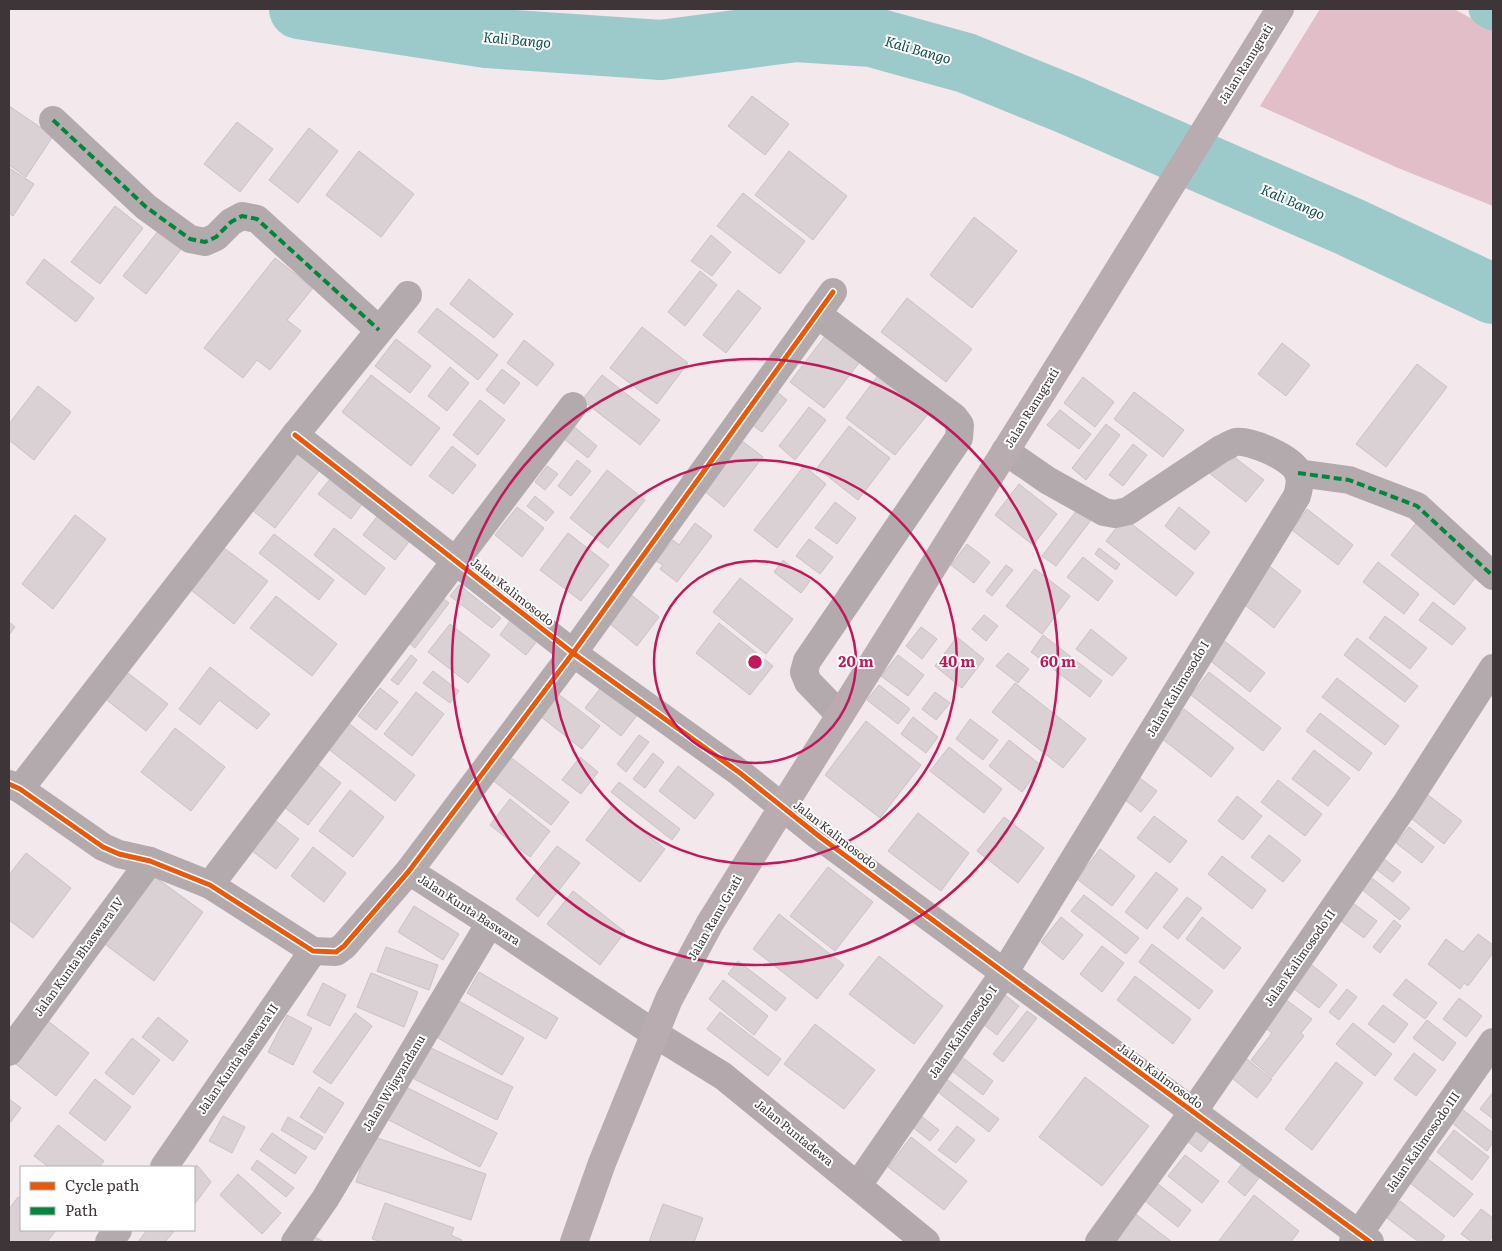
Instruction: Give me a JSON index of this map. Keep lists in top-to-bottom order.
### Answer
{
  "streets": {
    "main road": ["Jalan Ranugrati", "Jalan Ranu Grati"],
    "street": [
      "Jalan Kalimosodo",
      "Jalan Kalimosodo I",
      "Jalan Kunta Baswara",
      "Jalan Kunta Bhaswara IV",
      "Jalan Kalimosodo II",
      "Jalan Kunta Baswara II",
      "Jalan Wijayandanu",
      "Jalan Puntadewa",
      "Jalan Kalimosodo III"
    ]
  },
  "crossings": [
    ["Jalan Ranugrati", "Jalan Kalimosodo"],
    ["Jalan Ranugrati", "Jalan Ranu Grati"],
    ["Jalan Kalimosodo", "Jalan Kalimosodo I"],
    ["Jalan Kalimosodo", "Jalan Ranu Grati"],
    ["Jalan Kalimosodo", "Jalan Kalimosodo II"],
    ["Jalan Kalimosodo", "Jalan Kalimosodo III"],
    ["Jalan Kalimosodo I", "Jalan Puntadewa"],
    ["Jalan Kunta Baswara", "Jalan Ranu Grati"],
    ["Jalan Kunta Baswara", "Jalan Kunta Baswara II"],
    ["Jalan Kunta Baswara", "Jalan Wijayandanu"],
    ["Jalan Kunta Baswara", "Jalan Puntadewa"],
    ["Jalan Ranu Grati", "Jalan Puntadewa"]
  ],
  "water": ["Kali Bango"],
  "legend": ["Cycle path", "Path"],
  "rings": ["20 m", "40 m", "60 m"]
}
